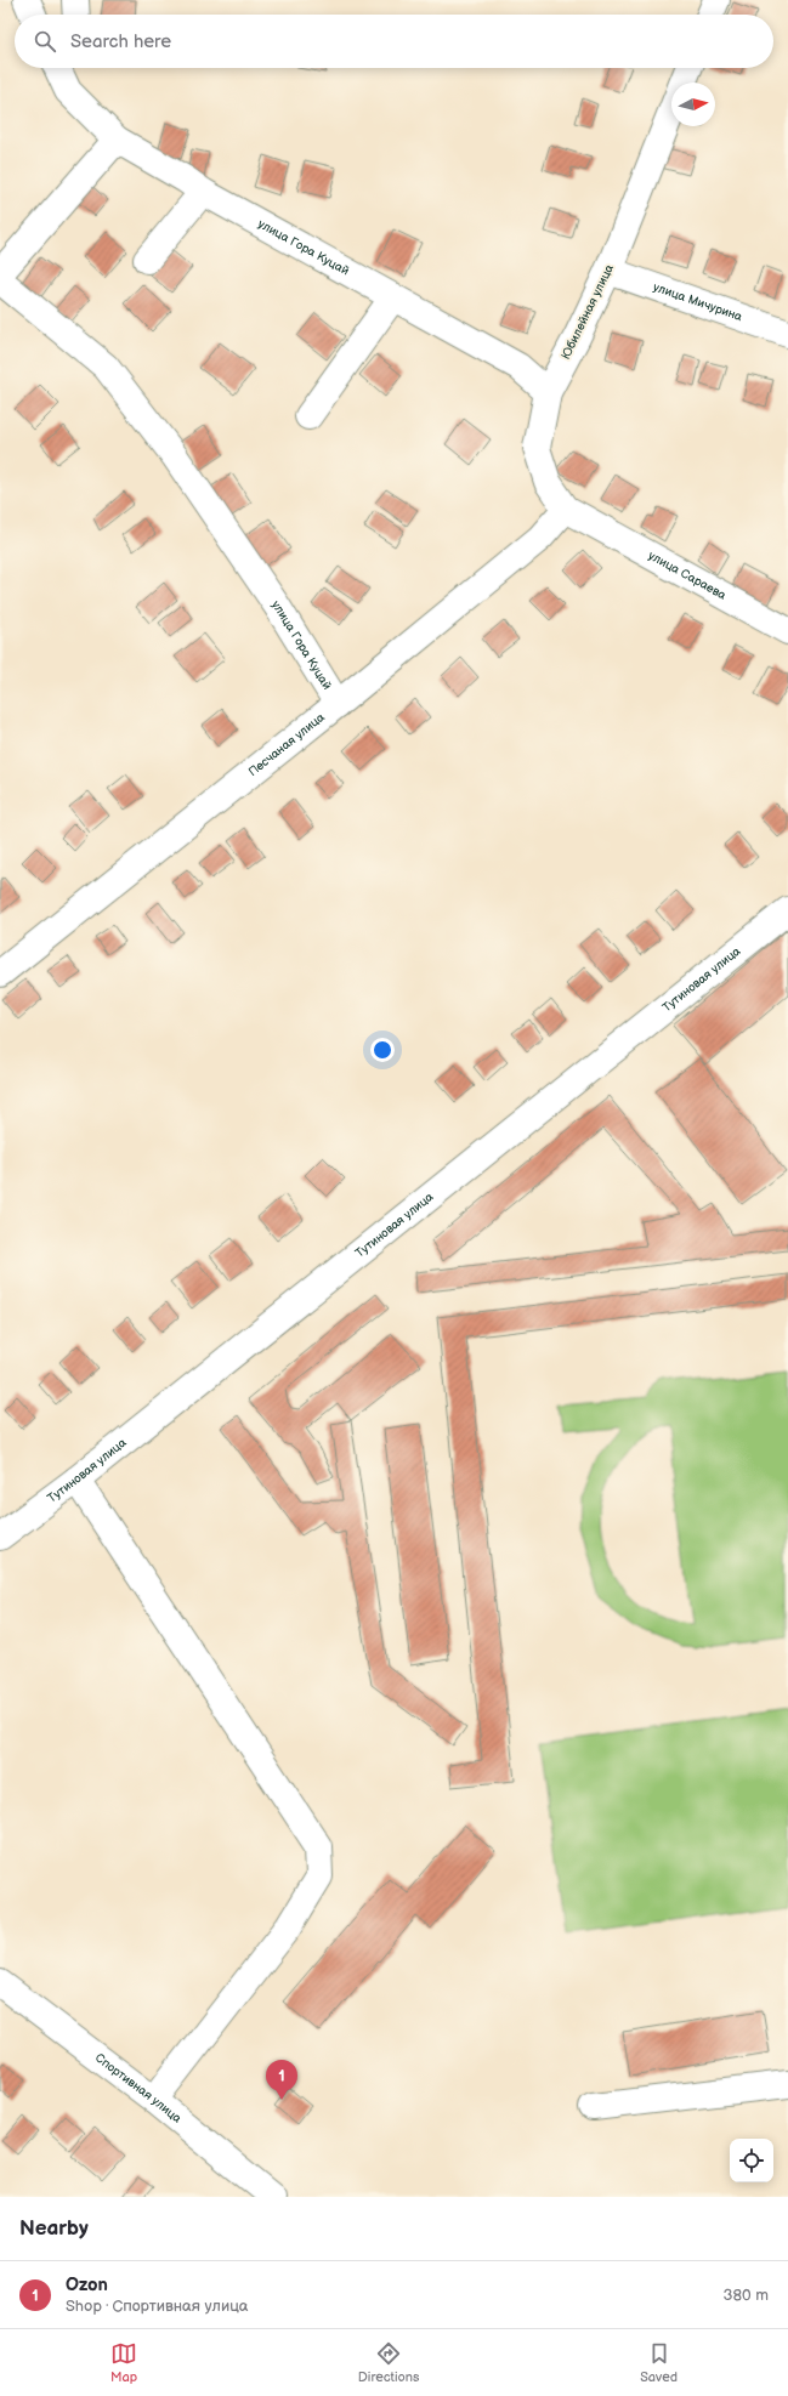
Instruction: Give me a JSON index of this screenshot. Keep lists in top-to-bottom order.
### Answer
{
  "streets": {
    "street": [
      "улица Гора Куцай",
      "улица Мичурина",
      "Юбилейная улица",
      "улица Сараева",
      "Песчаная улица",
      "Тутиновая улица",
      "Спортивная улица"
    ]
  },
  "crossings": [
    ["улица Гора Куцай", "Юбилейная улица"],
    ["улица Гора Куцай", "Песчаная улица"],
    ["улица Мичурина", "Юбилейная улица"],
    ["Юбилейная улица", "улица Сараева"],
    ["Юбилейная улица", "Песчаная улица"],
    ["улица Сараева", "Песчаная улица"]
  ],
  "north": "right",
  "page": {
    "search": "Search here",
    "pins": "1",
    "heading": "Nearby",
    "list": [
      {
        "mark": "1",
        "name": "Ozon",
        "note": "Shop · Спортивная улица",
        "value": "380 m"
      }
    ],
    "nav": ["Map", "Directions", "Saved"]
  }
}
